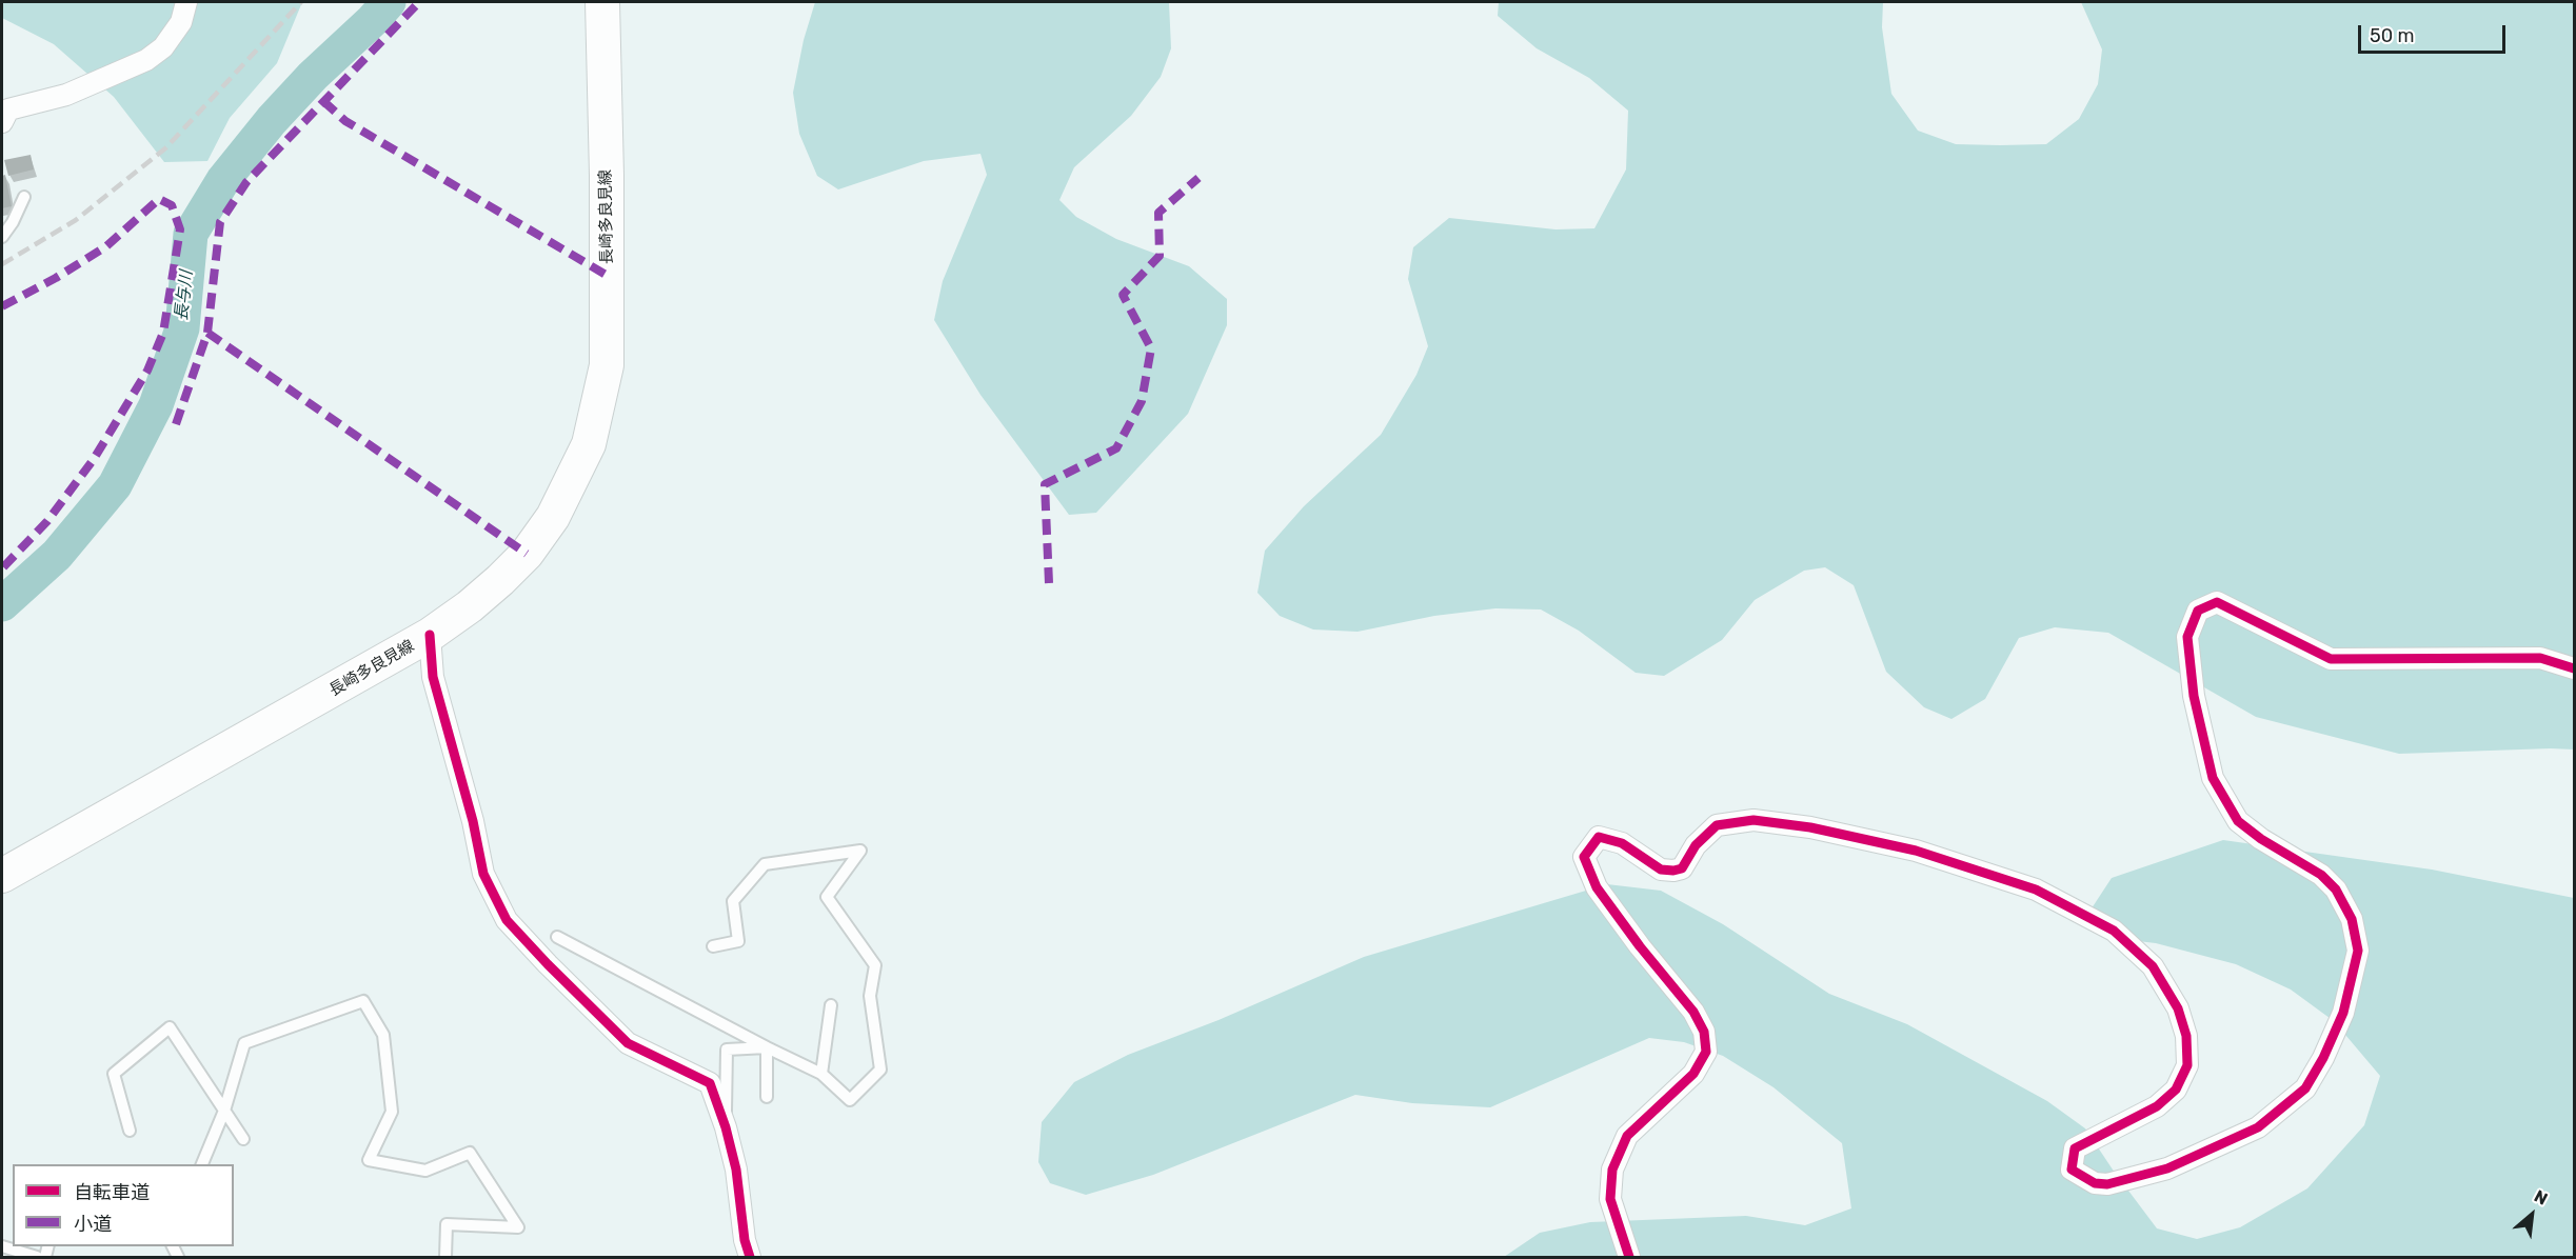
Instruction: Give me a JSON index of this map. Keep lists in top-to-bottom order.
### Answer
{
  "streets": {
    "main road": ["長崎多良見線"]
  },
  "water": ["長与川"],
  "legend": ["自転車道", "小道"],
  "scale_bar": "50 m",
  "north": "top right"
}
